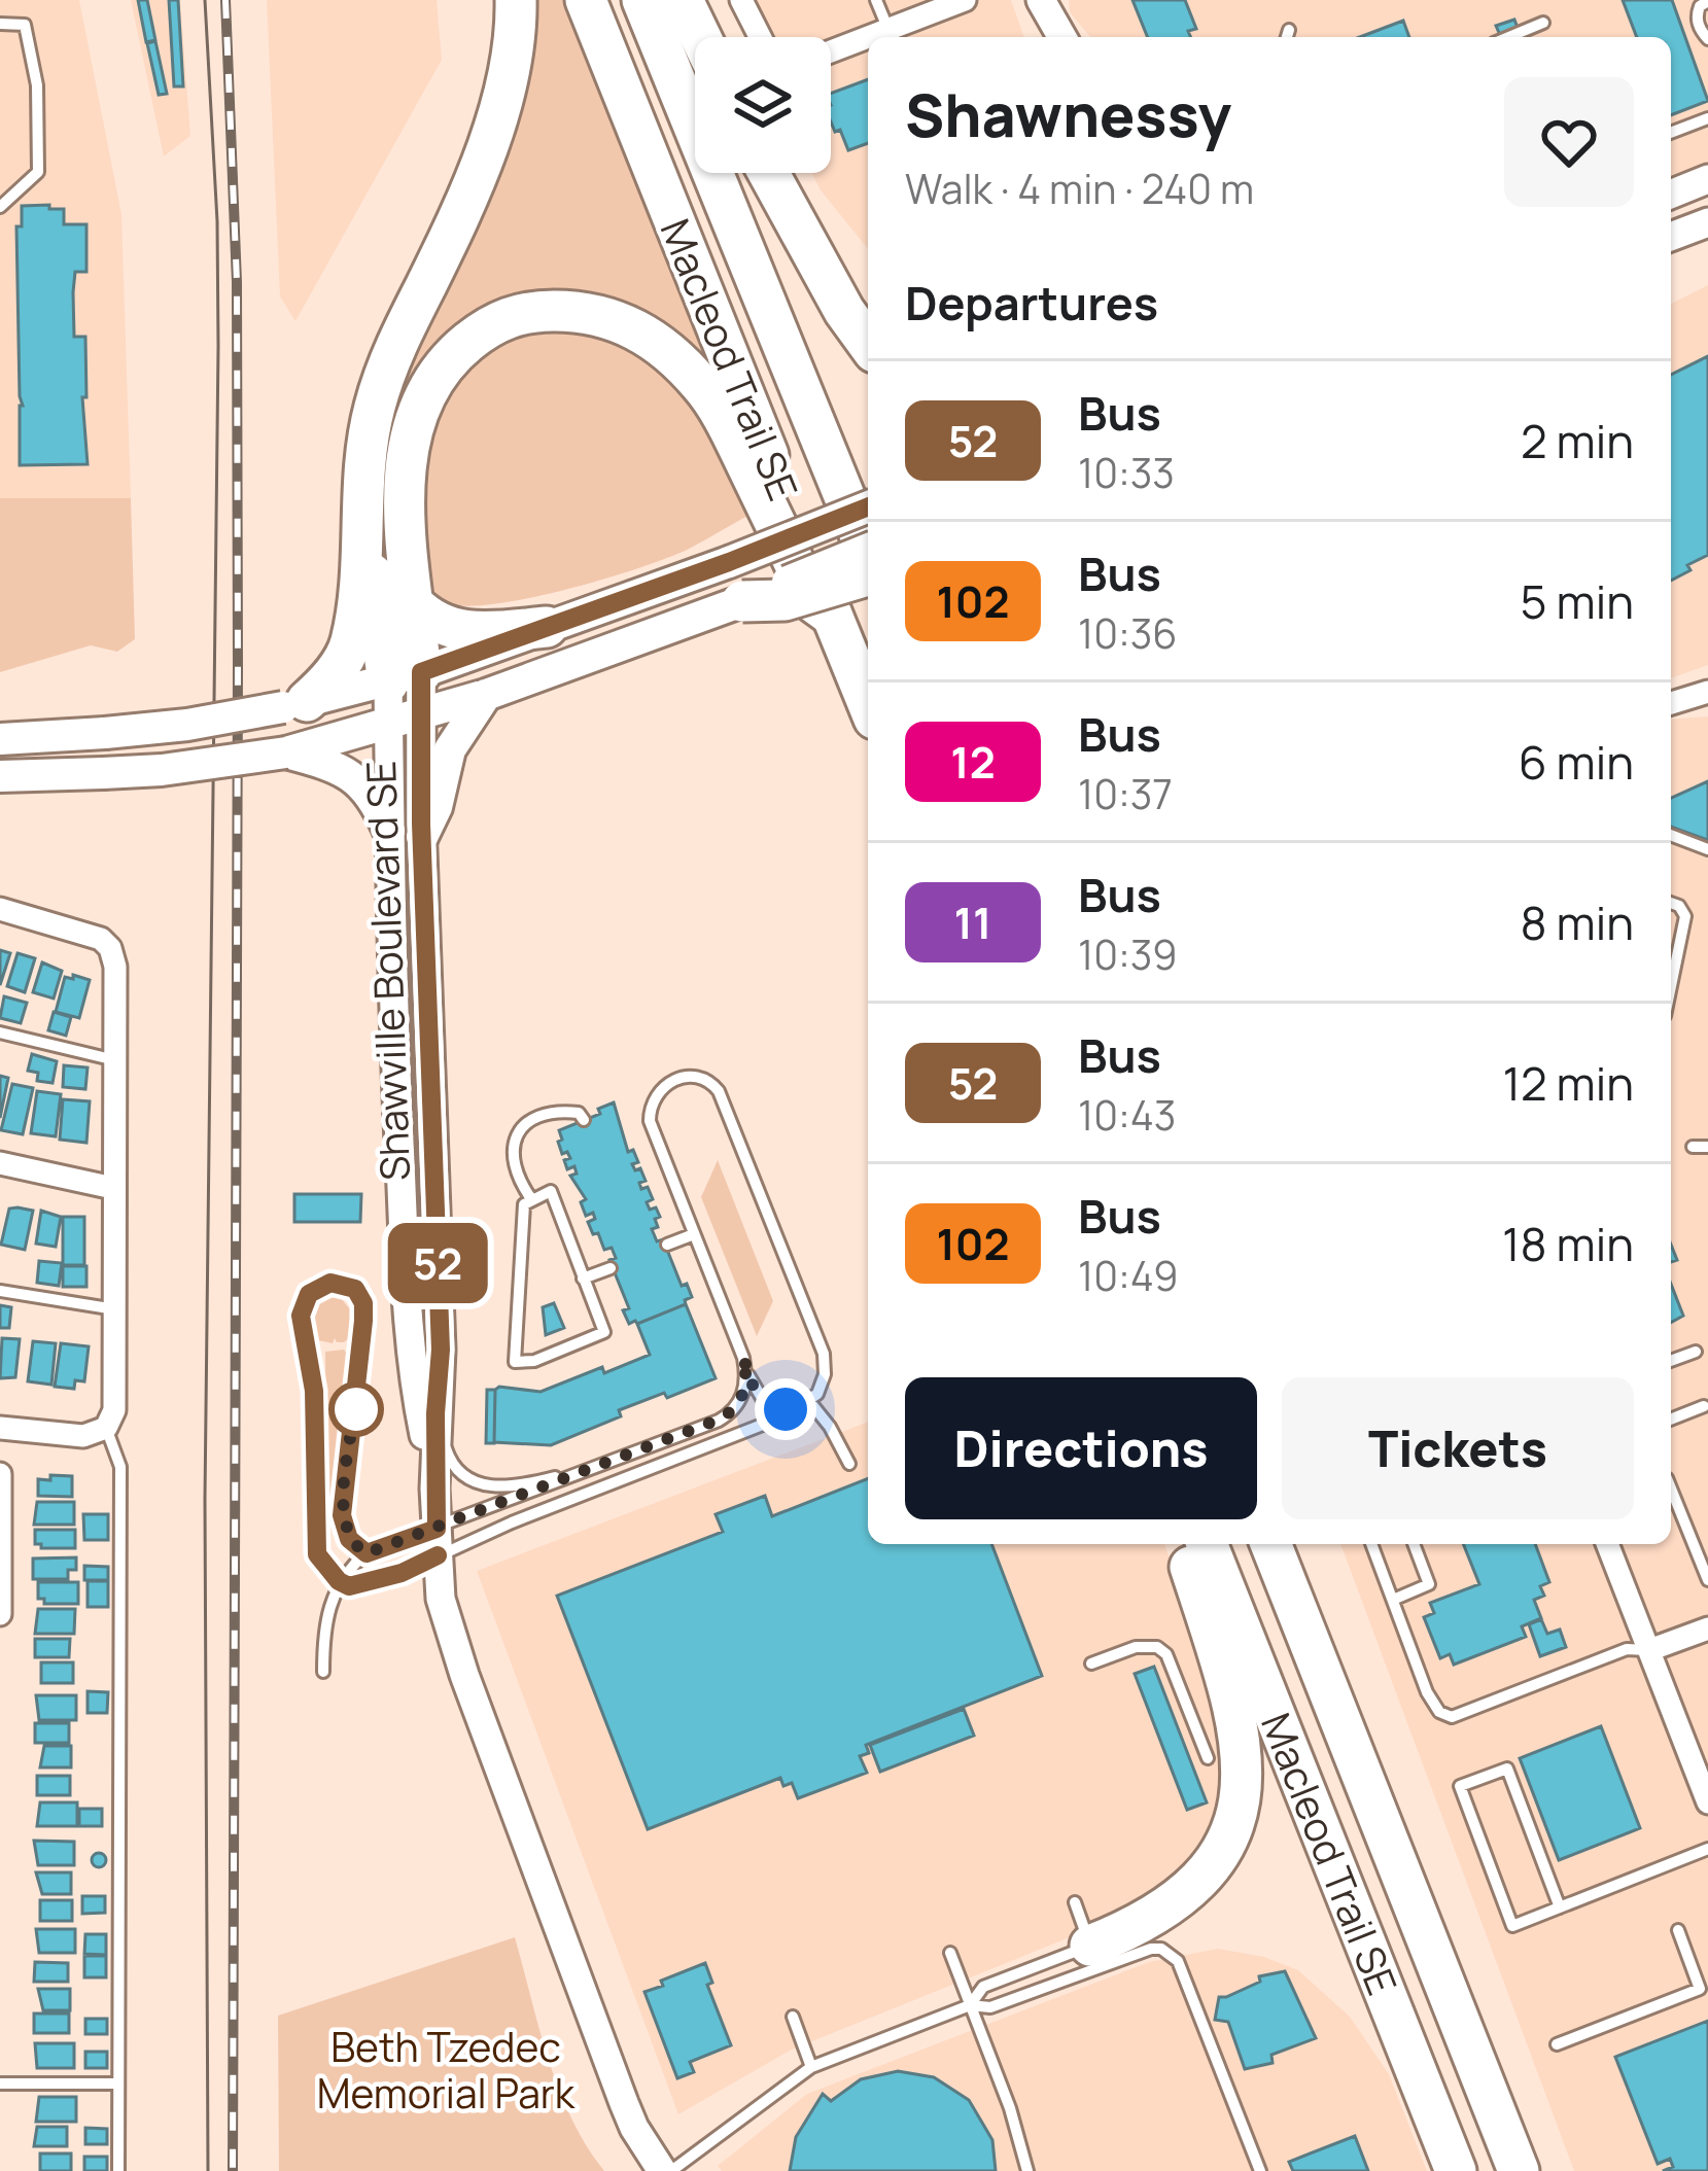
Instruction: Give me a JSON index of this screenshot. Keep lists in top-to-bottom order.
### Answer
{
  "streets": {
    "highway": ["Macleod Trail SE"],
    "street": ["Shawville Boulevard SE"]
  },
  "parks": ["Beth Tzedec Memorial Park"],
  "lines": ["bus line 52"],
  "page": {
    "on_map": "52",
    "heading": [
      ["Shawnessy", "Walk · 4 min · 240 m"],
      "Departures"
    ],
    "list": [
      {
        "mark": "52",
        "name": "Bus",
        "note": "10:33",
        "value": "2 min"
      },
      {
        "mark": "102",
        "name": "Bus",
        "note": "10:36",
        "value": "5 min"
      },
      {
        "mark": "12",
        "name": "Bus",
        "note": "10:37",
        "value": "6 min"
      },
      {
        "mark": "11",
        "name": "Bus",
        "note": "10:39",
        "value": "8 min"
      },
      {
        "mark": "52",
        "name": "Bus",
        "note": "10:43",
        "value": "12 min"
      },
      {
        "mark": "102",
        "name": "Bus",
        "note": "10:49",
        "value": "18 min"
      }
    ],
    "buttons": ["Directions", "Tickets"]
  }
}
